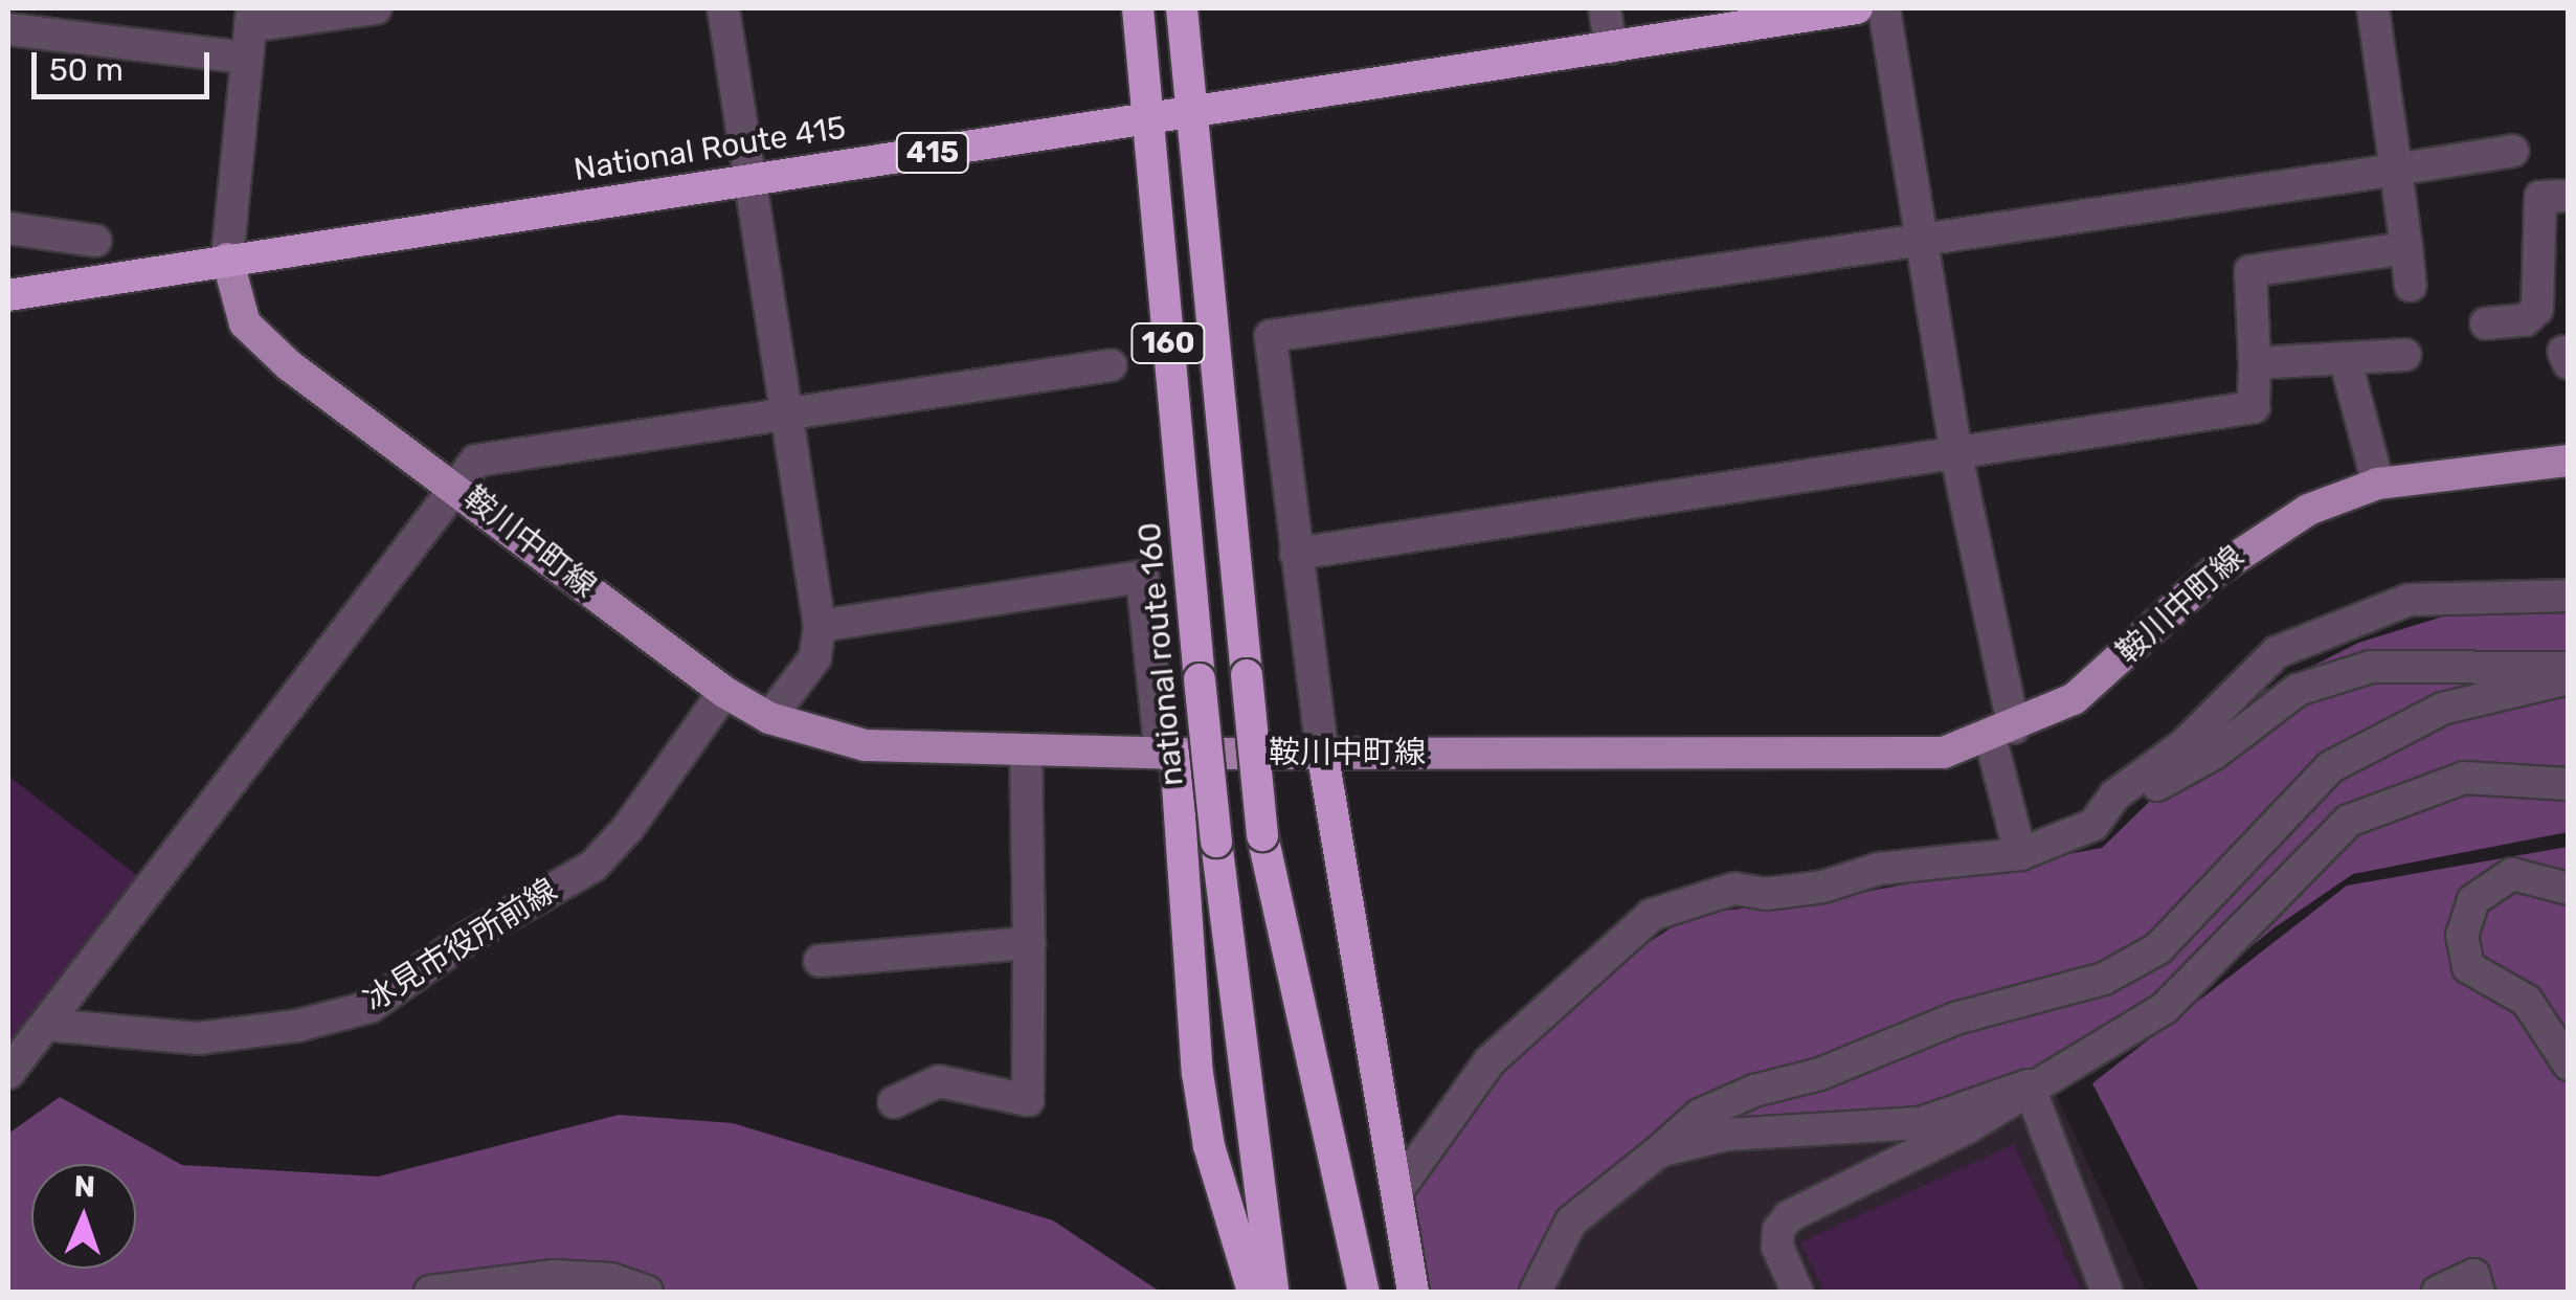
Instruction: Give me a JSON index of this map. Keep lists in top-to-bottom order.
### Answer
{
  "streets": {
    "highway": [
      "National Route 415",
      "415",
      "160",
      "national route 160"
    ],
    "main road": ["鞍川中町線"],
    "street": ["冰見市役所前線"]
  },
  "crossings": [
    ["National Route 415", "160"],
    ["National Route 415", "鞍川中町線"],
    ["National Route 415", "national route 160"],
    ["鞍川中町線", "冰見市役所前線"]
  ],
  "scale_bar": "50 m",
  "north": "top"
}
